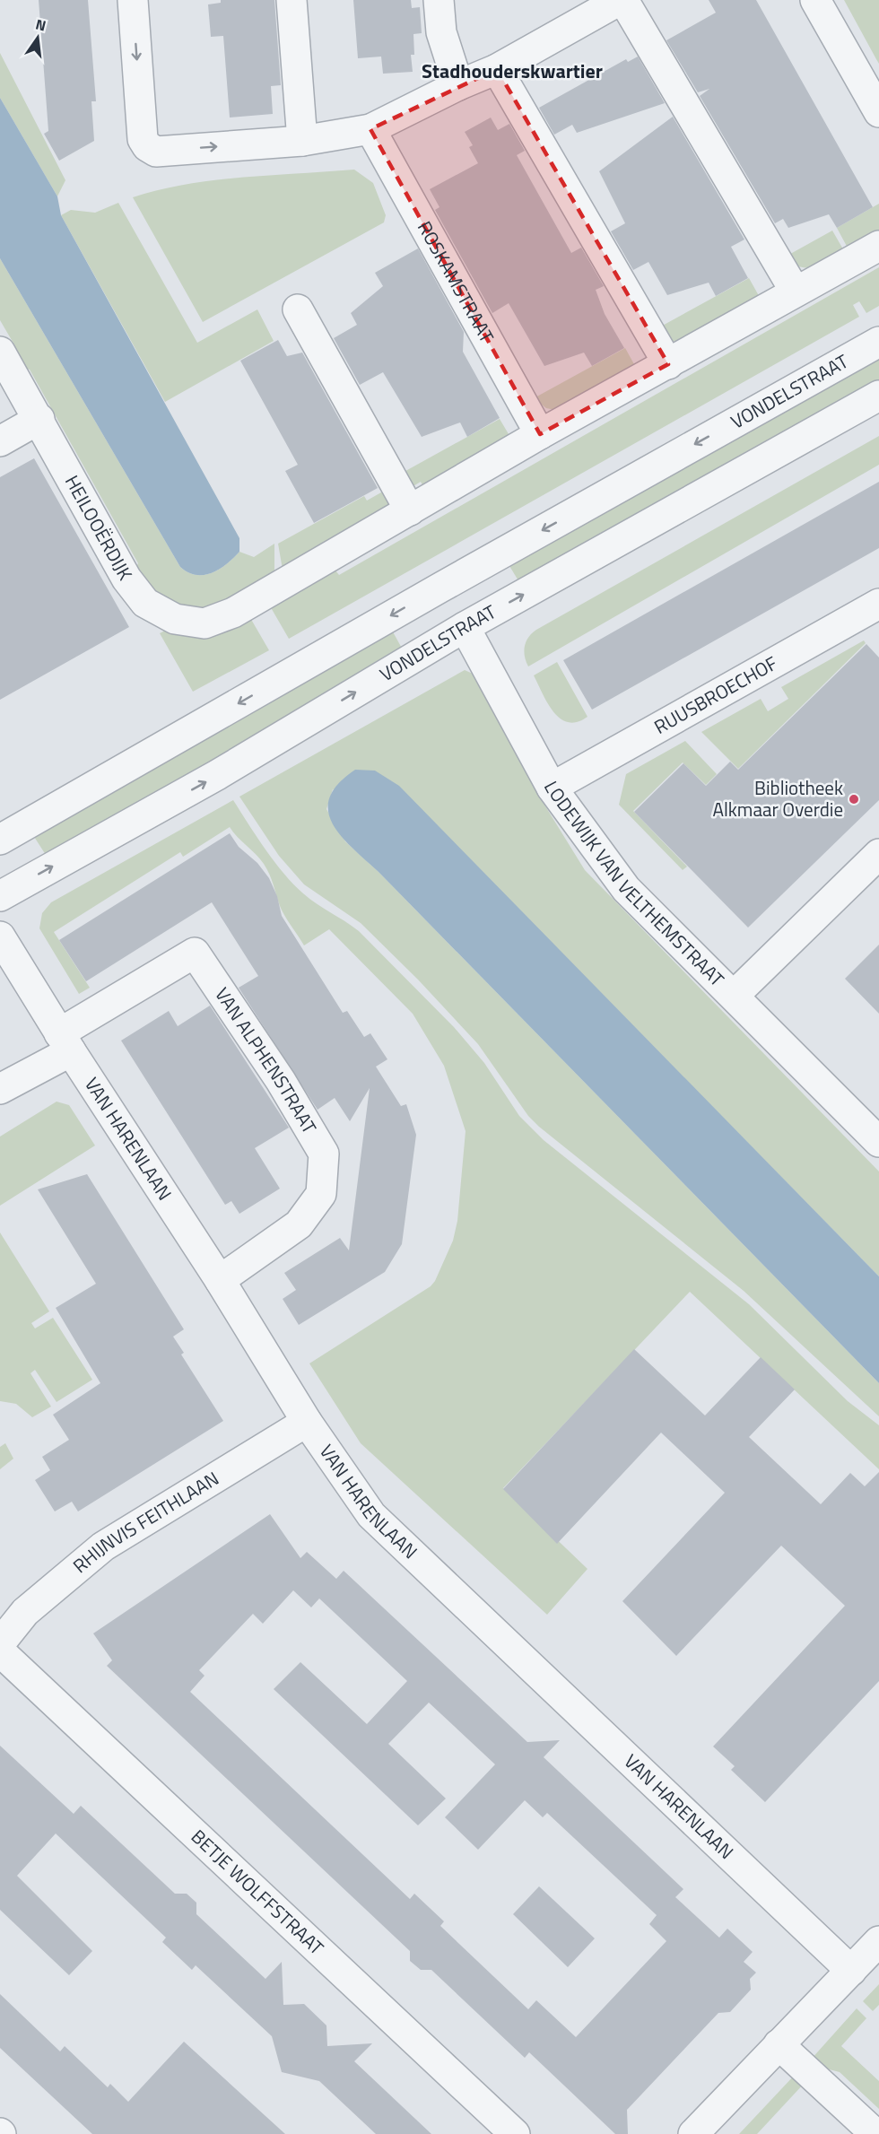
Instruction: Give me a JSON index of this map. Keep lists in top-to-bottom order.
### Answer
{
  "streets": {
    "street": [
      "ROSKAMSTRAAT",
      "VONDELSTRAAT",
      "HEILOOËRDIJK",
      "RUUSBROECHOF",
      "LODEWIJK VAN VELTHEMSTRAAT",
      "VAN ALPHENSTRAAT",
      "VAN HARENLAAN",
      "RHIJNVIS FEITHLAAN",
      "BETJE WOLFFSTRAAT"
    ]
  },
  "crossings": [
    ["VONDELSTRAAT", "LODEWIJK VAN VELTHEMSTRAAT"],
    ["RUUSBROECHOF", "LODEWIJK VAN VELTHEMSTRAAT"],
    ["VAN ALPHENSTRAAT", "VAN HARENLAAN"],
    ["VAN HARENLAAN", "RHIJNVIS FEITHLAAN"]
  ],
  "districts": ["Stadhouderskwartier"],
  "places": ["Bibliotheek Alkmaar Overdie"],
  "north": "top"
}
